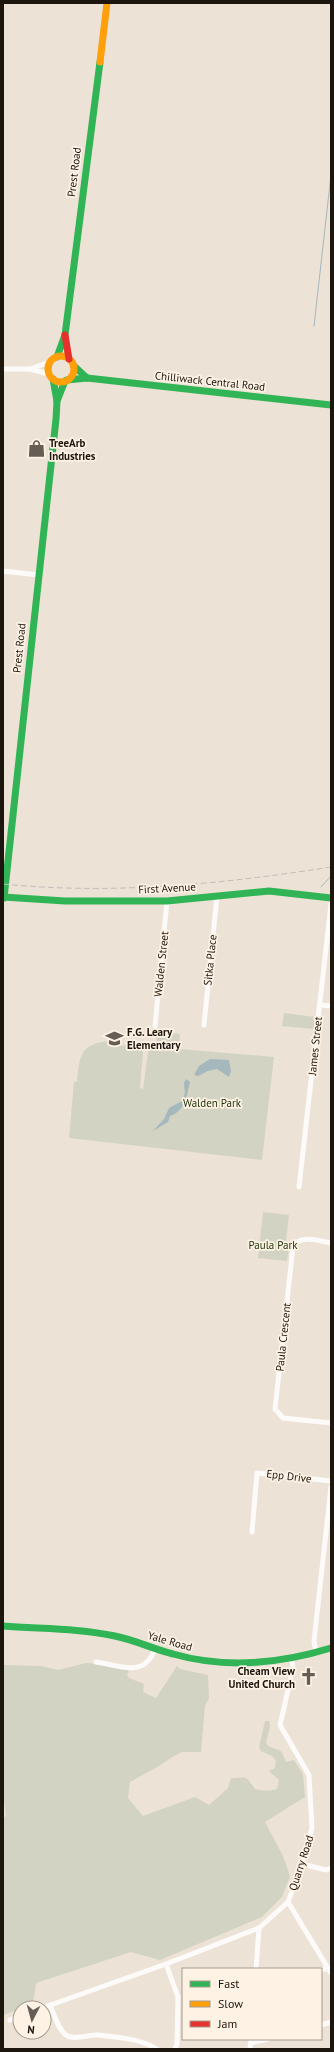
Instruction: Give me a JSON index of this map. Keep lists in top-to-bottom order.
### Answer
{
  "streets": {
    "street": [
      "Prest Road",
      "Chilliwack Central Road",
      "First Avenue",
      "Sitka Place",
      "Walden Street",
      "James Street",
      "Paula Crescent",
      "Epp Drive",
      "Yale Road",
      "Quarry Road"
    ]
  },
  "crossings": [
    ["Prest Road", "Chilliwack Central Road"],
    ["Prest Road", "First Avenue"],
    ["First Avenue", "Sitka Place"],
    ["First Avenue", "Walden Street"],
    ["Yale Road", "Quarry Road"]
  ],
  "parks": ["Walden Park", "Paula Park"],
  "places": {
    "shop": ["TreeArb Industries"],
    "school or university": ["F.G. Leary Elementary"],
    "church": ["Cheam View United Church"]
  },
  "legend": ["Fast", "Slow", "Jam"],
  "north": "bottom"
}
